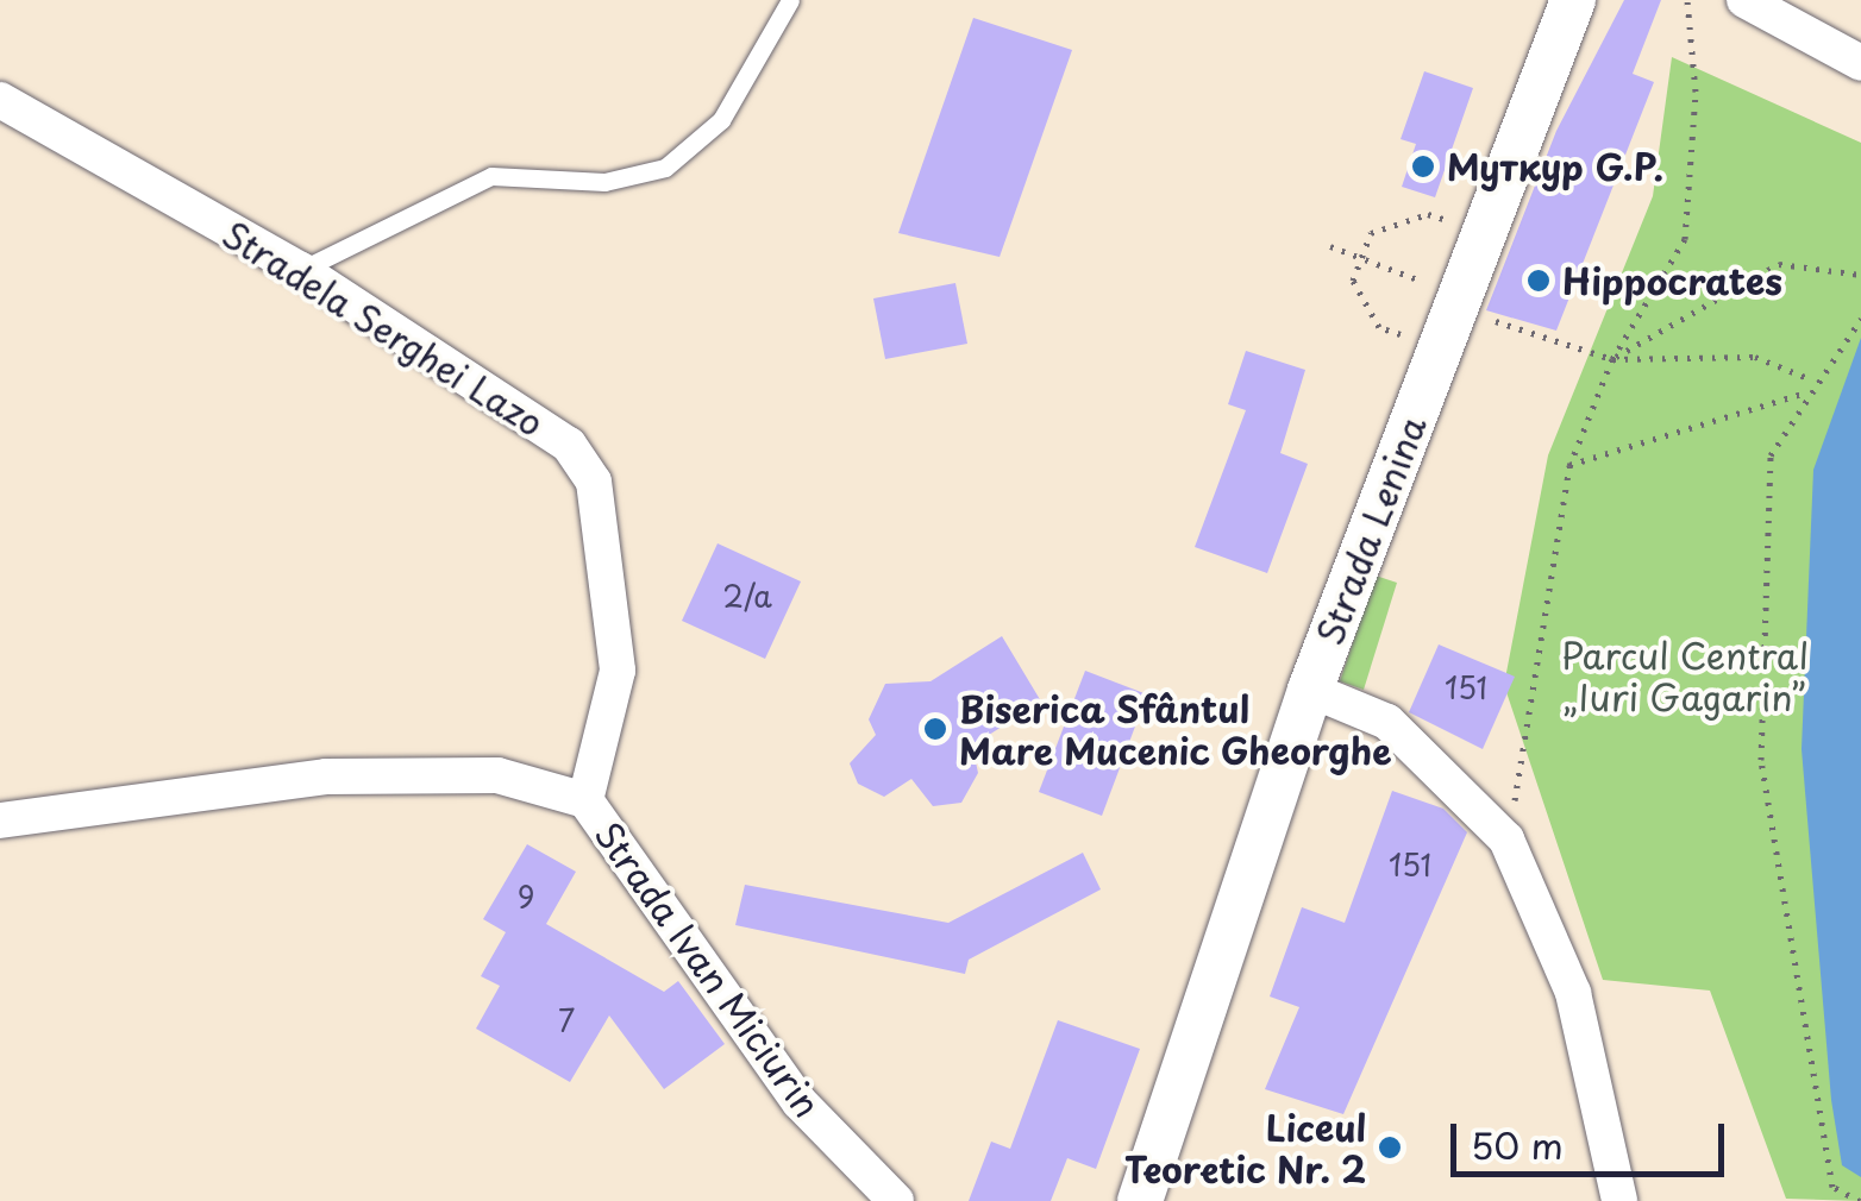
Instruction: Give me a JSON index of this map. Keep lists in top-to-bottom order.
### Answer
{
  "streets": {
    "street": ["Stradela Serghei Lazo", "Strada Lenina", "Strada Ivan Miciurin"]
  },
  "crossings": [
    ["Stradela Serghei Lazo", "Strada Ivan Miciurin"]
  ],
  "parks": ["Parcul Central „Iuri Gagarin”"],
  "places": [
    "Муткур G.P.",
    "Hippocrates",
    "Biserica Sfântul Mare Mucenic Gheorghe",
    "Liceul Teoretic Nr. 2"
  ],
  "house_numbers": [
    "2/a",
    "151",
    "151",
    "9",
    "7"
  ],
  "scale_bar": "50 m"
}
